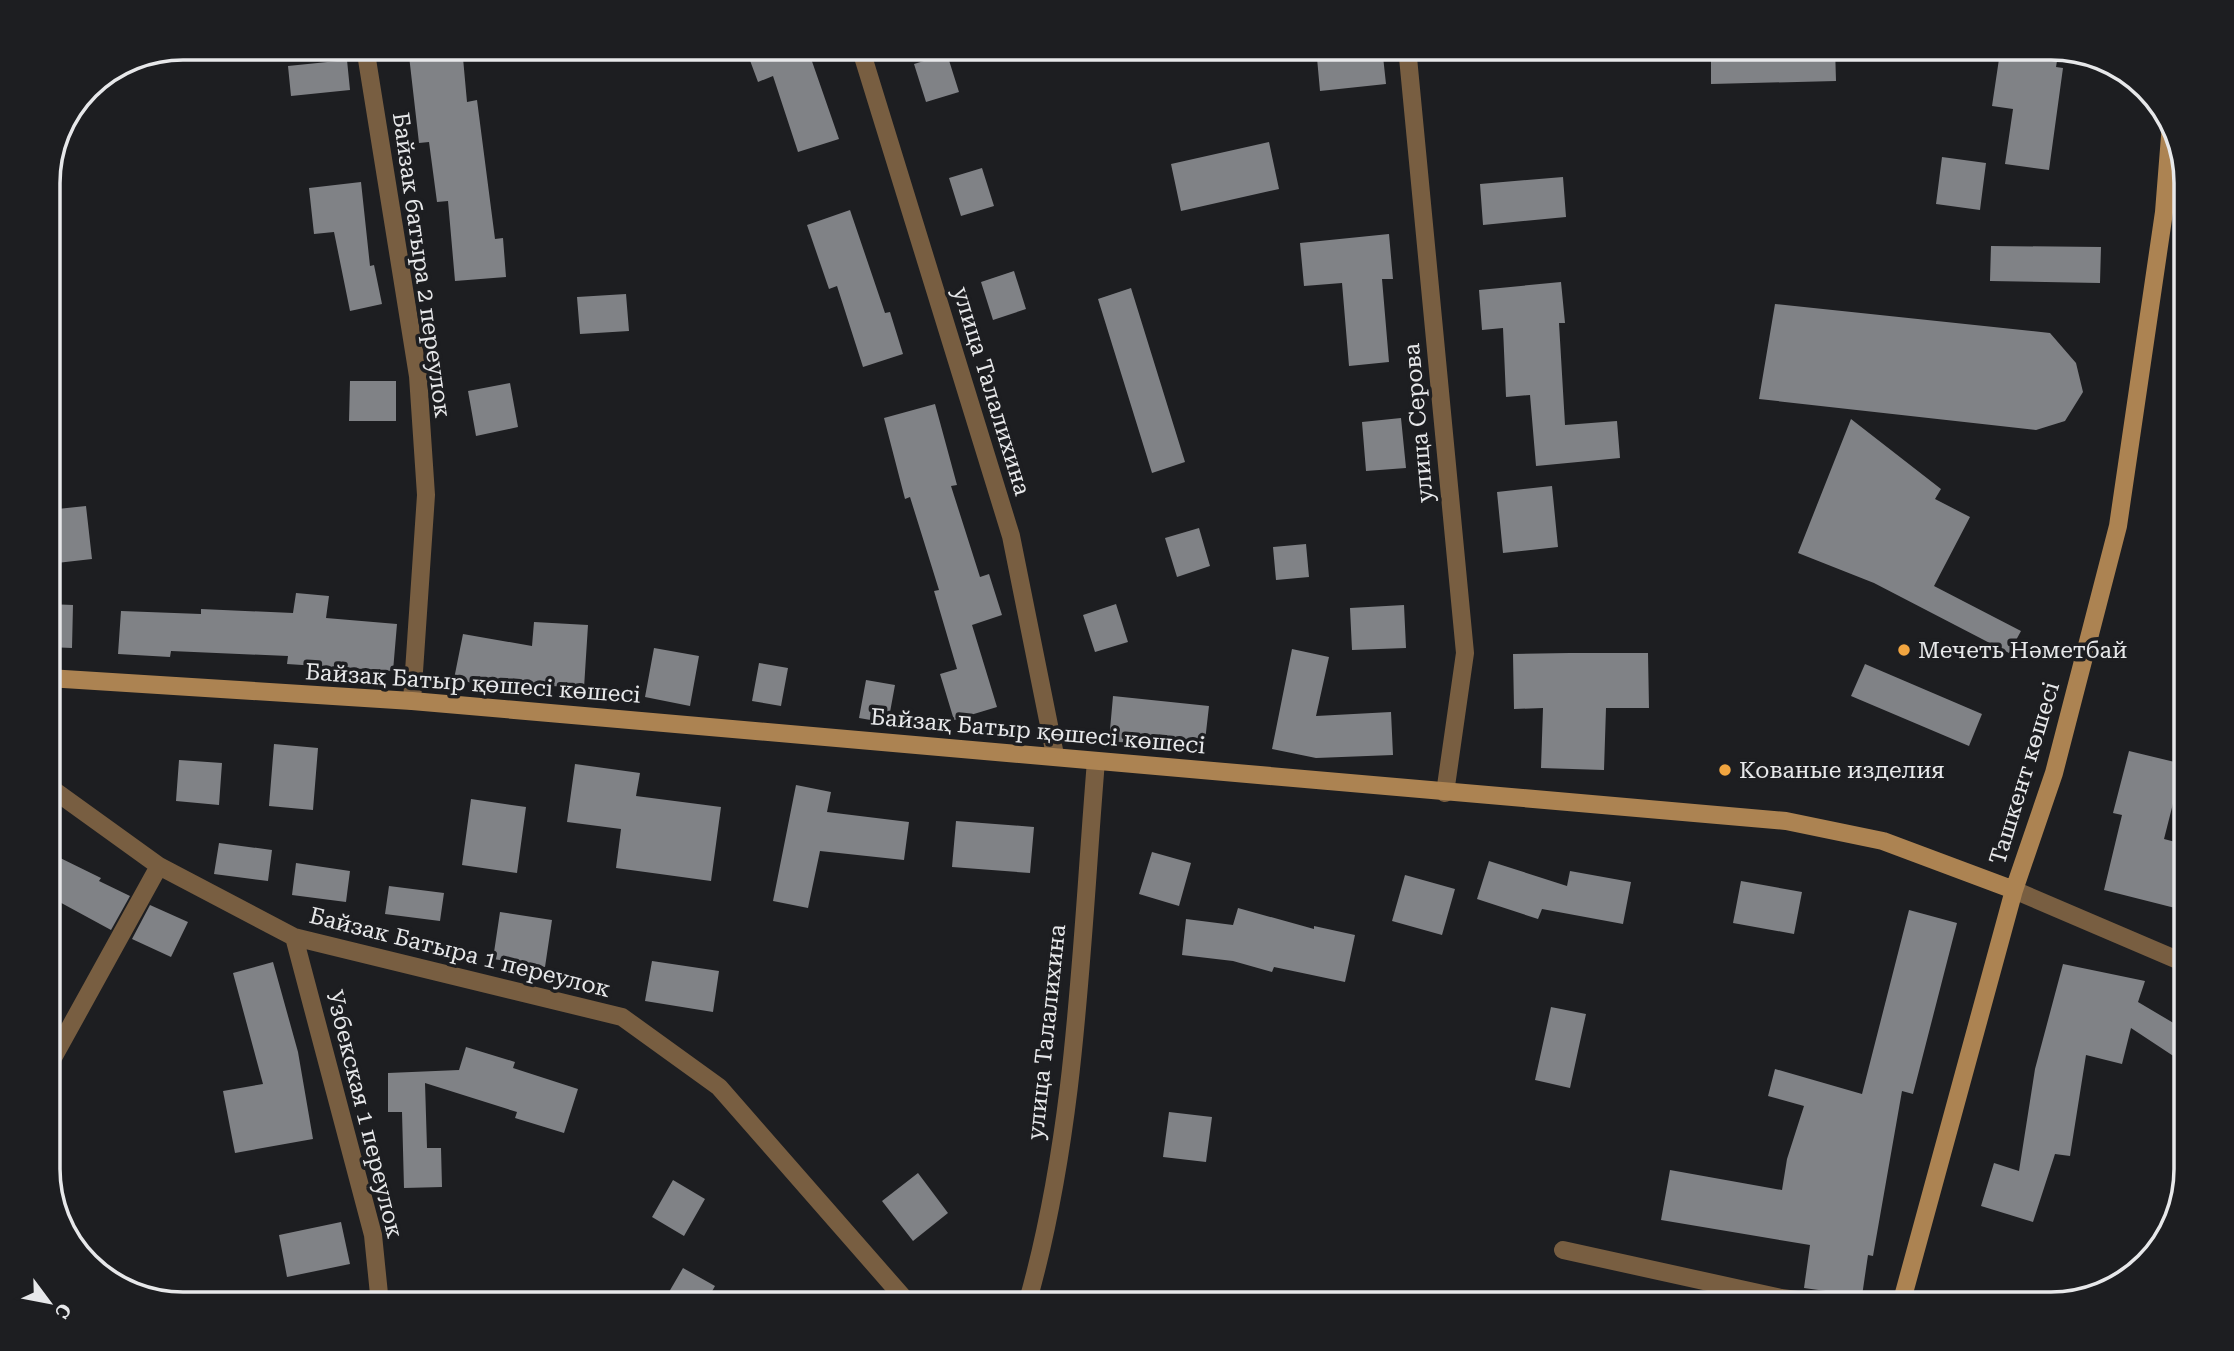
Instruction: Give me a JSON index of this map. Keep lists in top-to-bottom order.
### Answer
{
  "streets": {
    "main road": ["Байзақ Батыр қөшесі көшесі", "Ташкент көшесі"],
    "street": [
      "Байзак батыра 2 переулок",
      "улица Талалихина",
      "улица Серова",
      "Байзак Батыра 1 переулок",
      "Узбекская 1 переулок"
    ]
  },
  "crossings": [
    ["Байзак батыра 2 переулок", "Байзақ Батыр қөшесі көшесі"],
    ["улица Талалихина", "Байзақ Батыр қөшесі көшесі"],
    ["улица Серова", "Байзақ Батыр қөшесі көшесі"],
    ["Байзақ Батыр қөшесі көшесі", "Ташкент көшесі"],
    ["Байзак Батыра 1 переулок", "Узбекская 1 переулок"]
  ],
  "places": ["Мечеть Нәметбай", "Кованые изделия"],
  "north": "bottom right"
}
